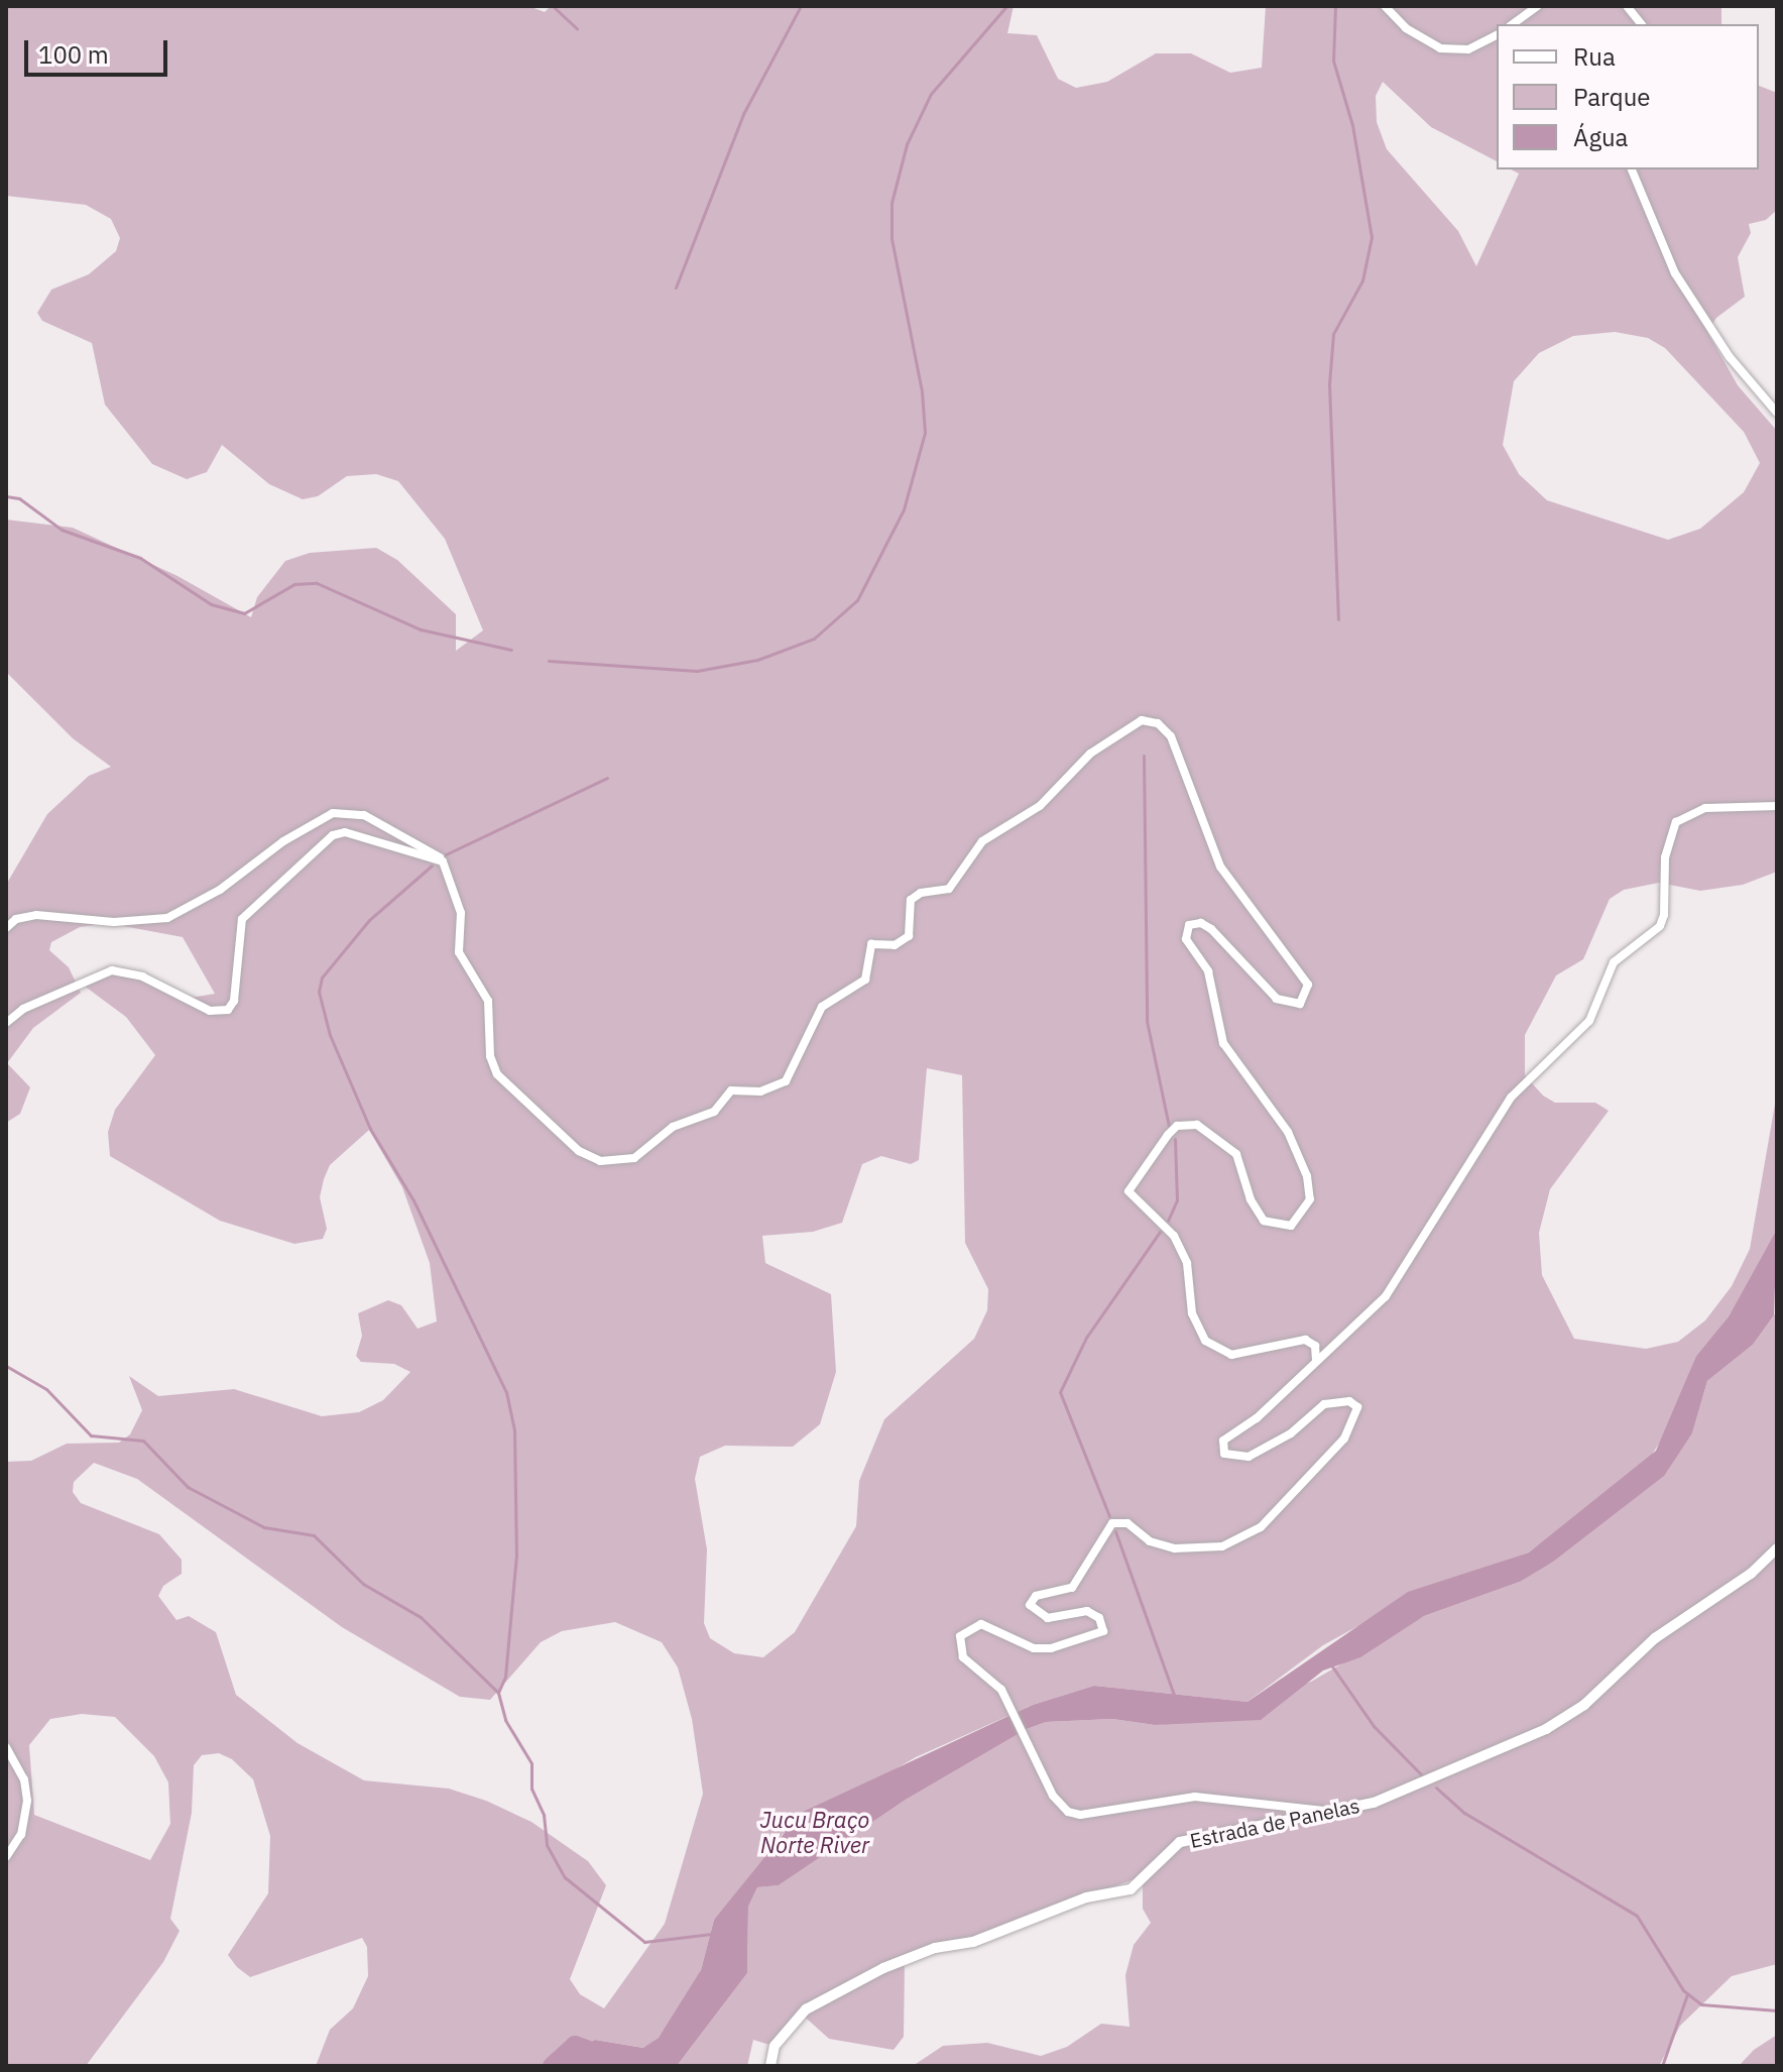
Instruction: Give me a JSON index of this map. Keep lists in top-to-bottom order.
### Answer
{
  "streets": {
    "street": ["Estrada de Panelas"]
  },
  "water": ["Jucu Braço Norte River"],
  "legend": ["Rua", "Parque", "Água"],
  "scale_bar": "100 m"
}
